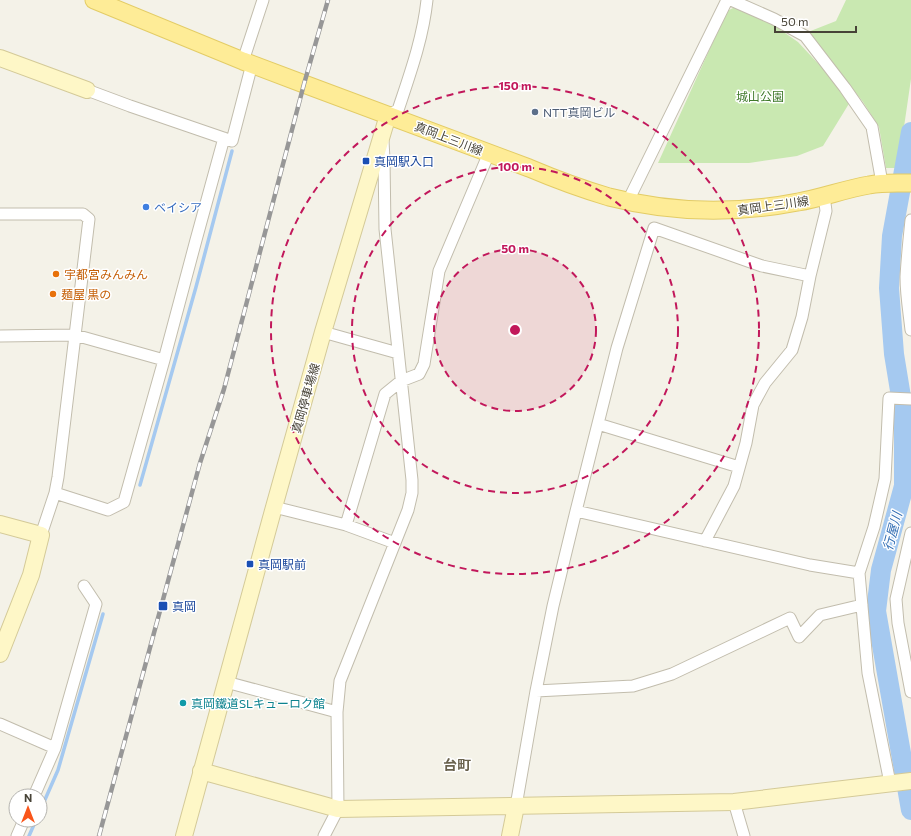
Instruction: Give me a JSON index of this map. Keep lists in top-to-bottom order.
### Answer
{
  "streets": {
    "main road": ["真岡上三川線"],
    "street": ["真岡停車場線"]
  },
  "crossings": [
    ["真岡上三川線", "真岡停車場線"]
  ],
  "districts": ["台町"],
  "water": ["行屋川"],
  "parks": ["城山公園"],
  "places": {
    "other": [
      "NTT真岡ビル",
      "ベイシア",
      "宇都宮みんみん",
      "麺屋 黒の",
      "真岡鐵道SLキューロク館"
    ],
    "transit": ["真岡駅入口", "真岡駅前", "真岡"]
  },
  "scale_bar": "50 m",
  "north": "top",
  "rings": ["150 m", "100 m", "50 m"]
}
